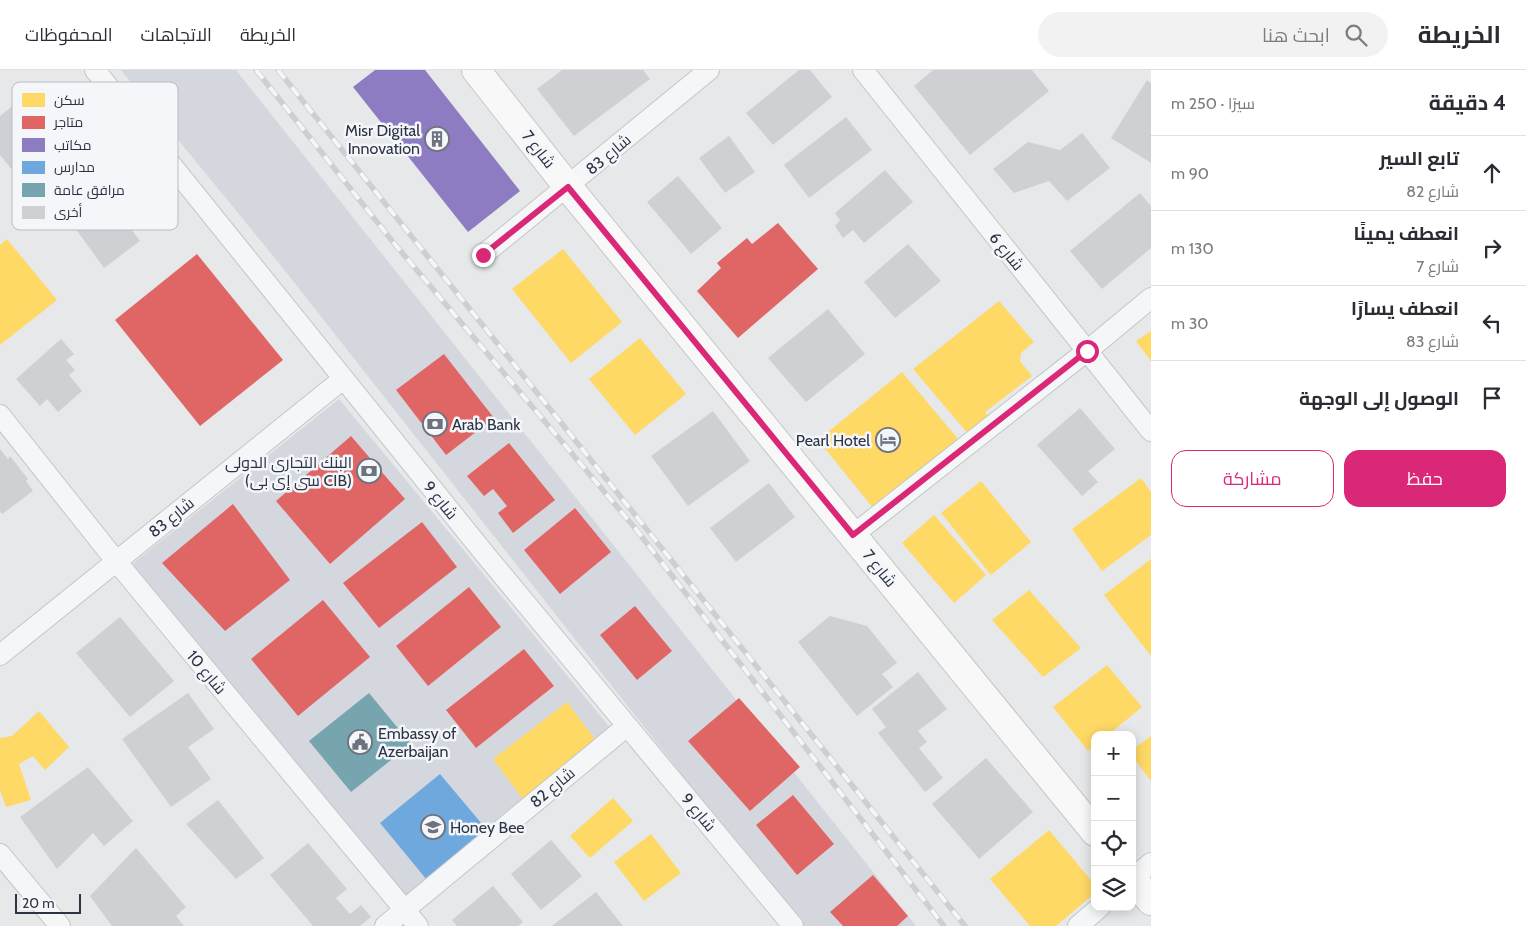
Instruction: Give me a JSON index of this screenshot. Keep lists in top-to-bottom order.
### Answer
{
  "streets": {
    "street": [
      "شارع 7",
      "شارع 83",
      "شارع 6",
      "شارع 9",
      "شارع 10",
      "شارع 82"
    ]
  },
  "crossings": [
    ["شارع 7", "شارع 83"],
    ["شارع 83", "شارع 9"],
    ["شارع 83", "شارع 10"],
    ["شارع 9", "شارع 82"],
    ["شارع 10", "شارع 82"]
  ],
  "places": {
    "building": ["Misr Digital Innovation"],
    "bank": ["Arab Bank", "البنك التجارى الدولى (سى إى بى CIB)"],
    "hotel": ["Pearl Hotel"],
    "public building": ["Embassy of Azerbaijan"],
    "school or university": ["Honey Bee"]
  },
  "legend": [
    "سكن",
    "متاجر",
    "مكاتب",
    "مدارس",
    "مرافق عامة",
    "أخرى"
  ],
  "scale_bar": "20 m",
  "page": {
    "header": "الخريطة",
    "search": "ابحث هنا",
    "nav": ["الخريطة", "الاتجاهات", "المحفوظات"],
    "heading": ["4 دقيقة", "سيرًا · 250 m"],
    "list": [
      ["تابع السير", "شارع 82", "90 m"],
      ["انعطف يمينًا", "شارع 7", "130 m"],
      ["انعطف يسارًا", "شارع 83", "30 m"],
      "الوصول إلى الوجهة"
    ],
    "buttons": ["حفظ", "مشاركة"],
    "map_buttons": ["+", "−"],
    "scale": "20 m"
  }
}
